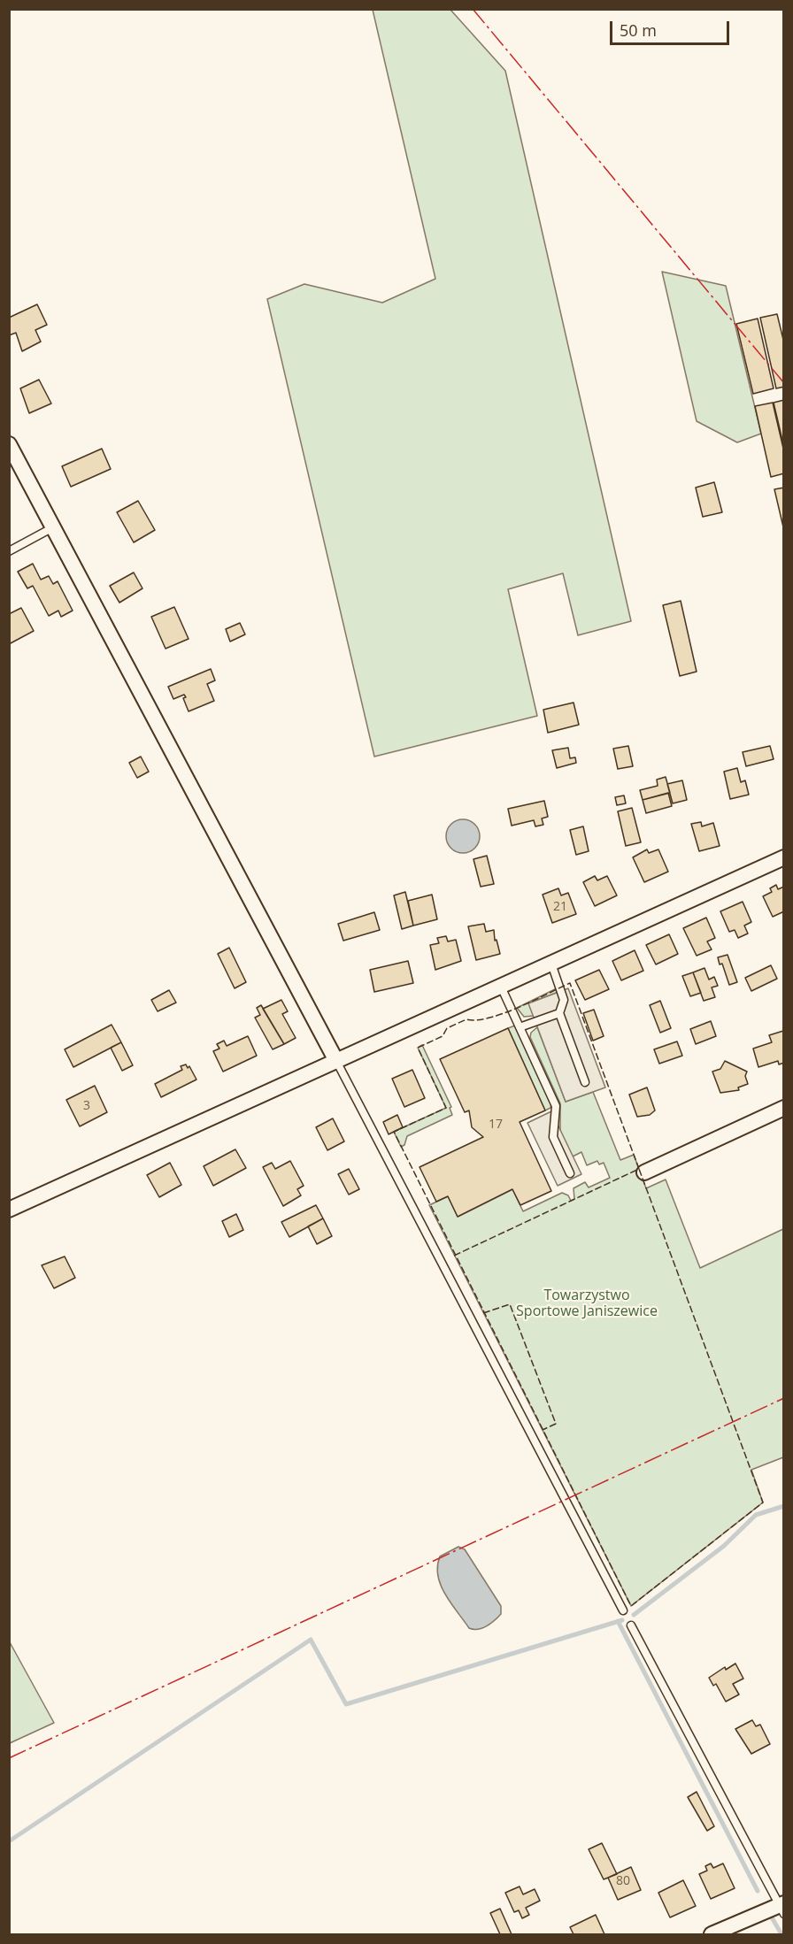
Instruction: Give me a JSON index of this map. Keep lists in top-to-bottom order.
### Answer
{
  "parks": ["Towarzystwo Sportowe Janiszewice"],
  "house_numbers": [
    "21",
    "3",
    "17",
    "80"
  ],
  "scale_bar": "50 m"
}
